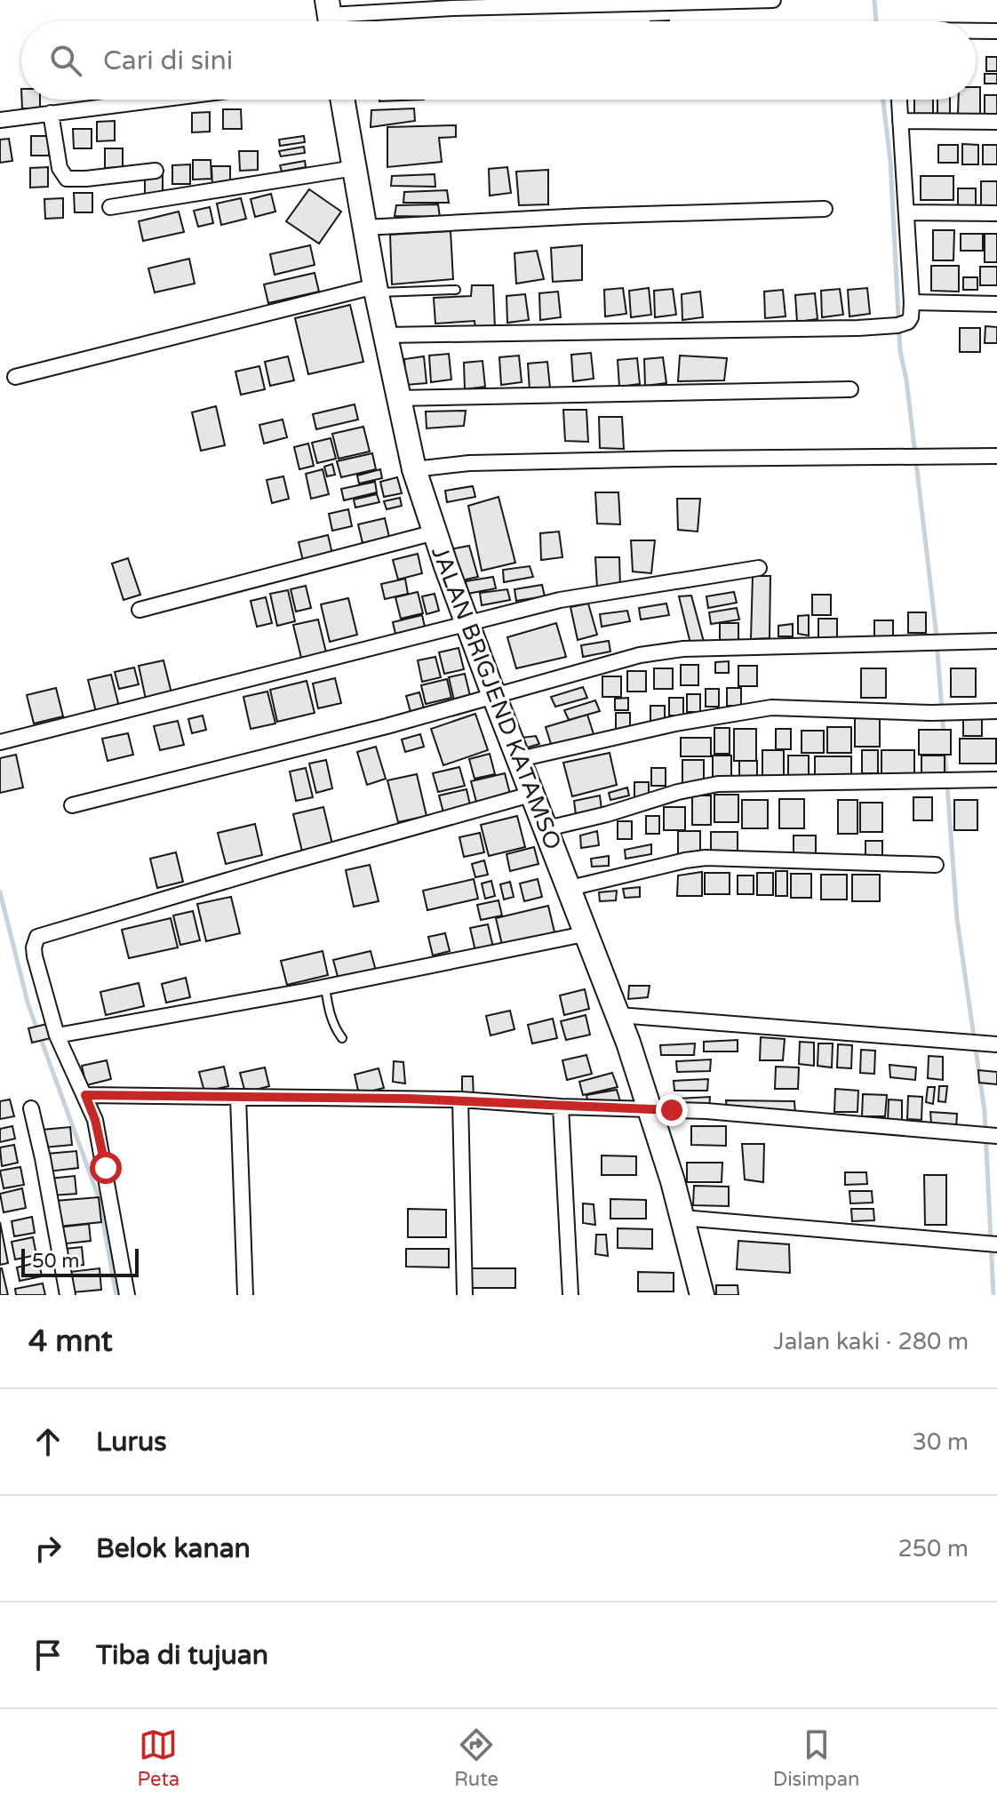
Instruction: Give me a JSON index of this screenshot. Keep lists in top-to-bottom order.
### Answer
{
  "streets": {
    "highway": ["JALAN BRIGJEND KATAMSO"]
  },
  "scale_bar": "50 m",
  "page": {
    "search": "Cari di sini",
    "scale": "50 m",
    "heading": ["4 mnt", "Jalan kaki · 280 m"],
    "list": [
      ["Lurus", "30 m"],
      ["Belok kanan", "250 m"],
      "Tiba di tujuan"
    ],
    "nav": ["Peta", "Rute", "Disimpan"]
  }
}
